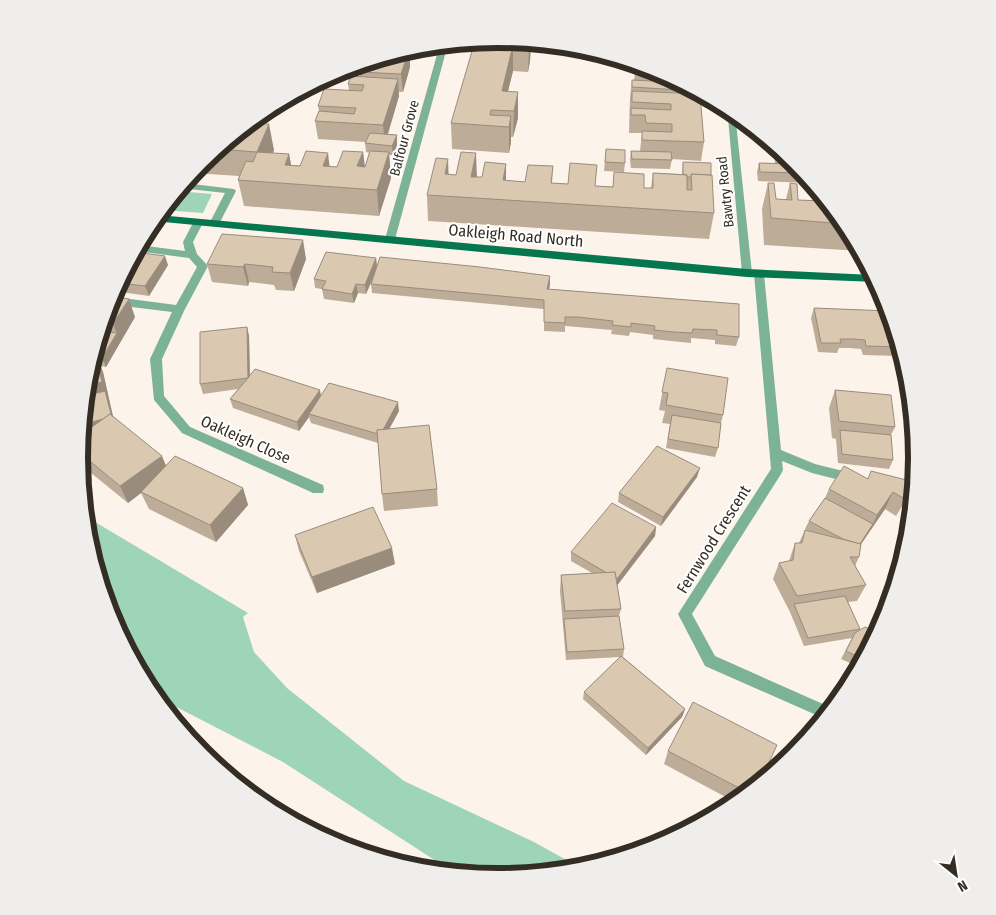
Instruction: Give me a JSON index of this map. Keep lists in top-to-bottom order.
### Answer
{
  "streets": {
    "main road": ["Oakleigh Road North"],
    "street": [
      "Balfour Grove",
      "Bawtry Road",
      "Oakleigh Close",
      "Fernwood Crescent"
    ]
  },
  "crossings": [
    ["Balfour Grove", "Oakleigh Road North"],
    ["Bawtry Road", "Oakleigh Road North"],
    ["Bawtry Road", "Fernwood Crescent"],
    ["Oakleigh Road North", "Oakleigh Close"],
    ["Oakleigh Road North", "Fernwood Crescent"]
  ],
  "north": "bottom right"
}
